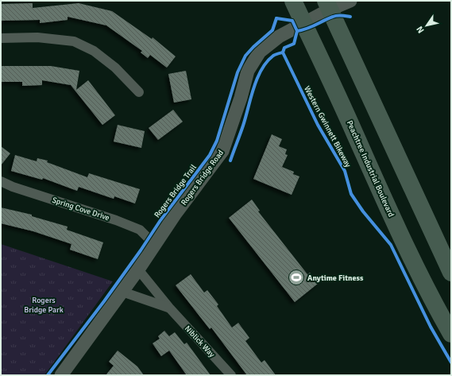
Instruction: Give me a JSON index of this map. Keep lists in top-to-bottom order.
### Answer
{
  "streets": {
    "highway": ["Peachtree Industrial Boulevard"],
    "street": ["Rogers Bridge Road", "Spring Cove Drive", "Niblick Way"],
    "cycle path": ["Western Gwinnett Bikeway", "Rogers Bridge Trail"]
  },
  "crossings": [
    ["Peachtree Industrial Boulevard", "Rogers Bridge Road"],
    ["Rogers Bridge Road", "Spring Cove Drive"],
    ["Rogers Bridge Road", "Niblick Way"]
  ],
  "parks": ["Rogers Bridge Park"],
  "places": {
    "sports": ["Anytime Fitness"]
  },
  "north": "bottom left"
}
